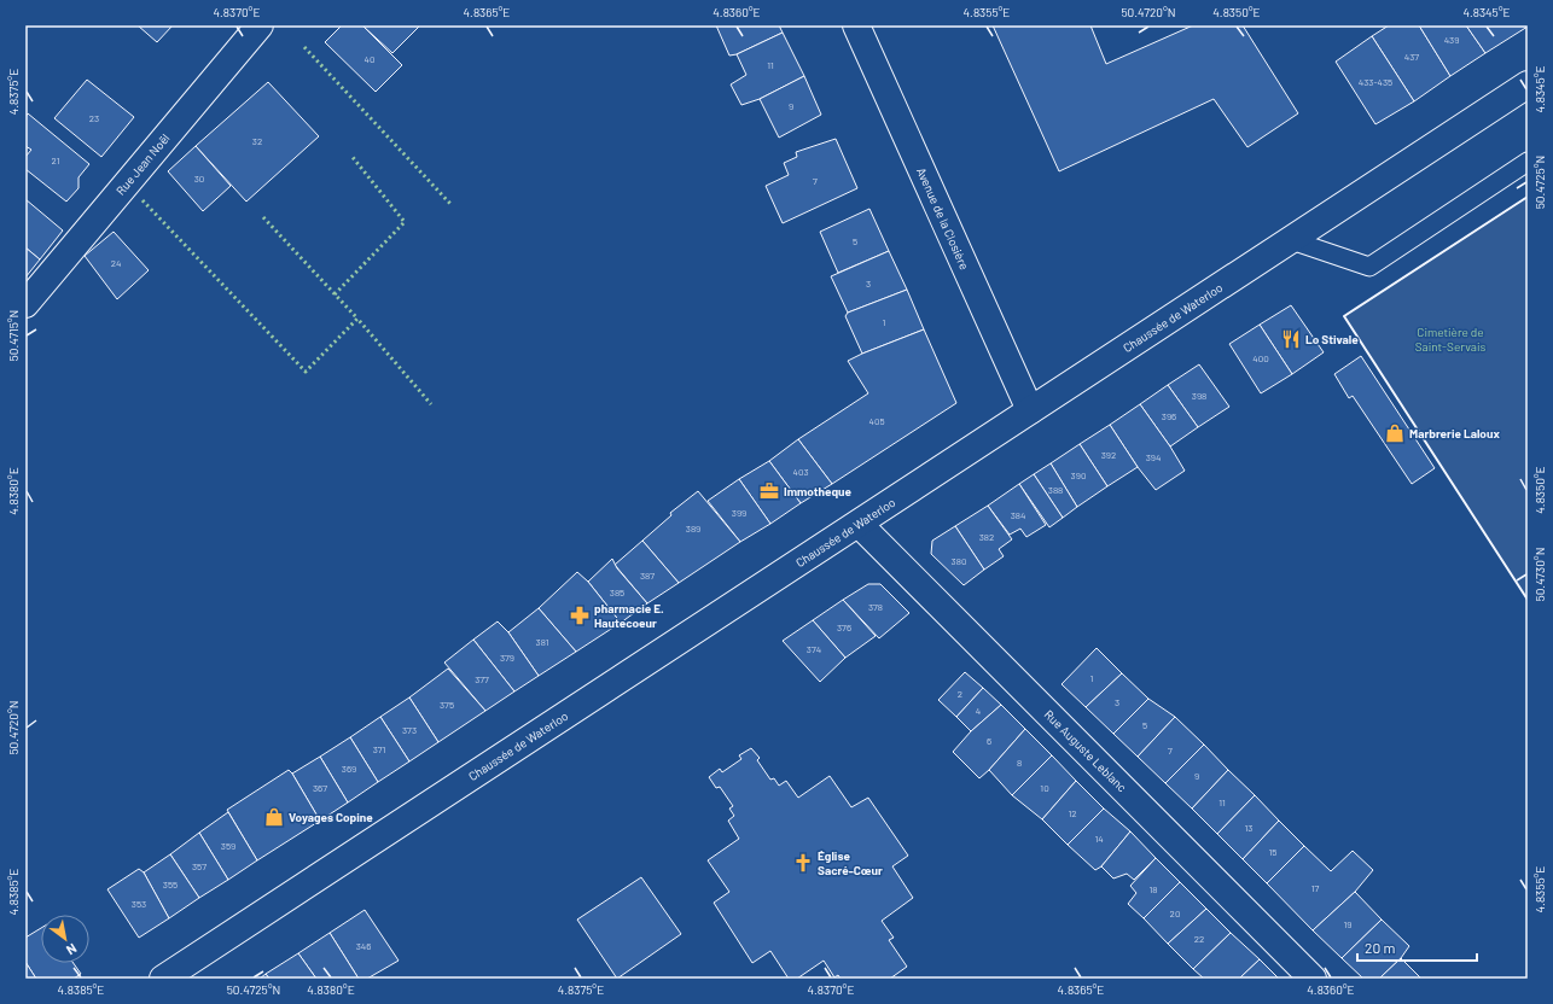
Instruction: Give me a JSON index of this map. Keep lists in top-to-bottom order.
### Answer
{
  "streets": {
    "main road": [
      "Rue Jean Noël",
      "Avenue de la Closière",
      "Chaussée de Waterloo",
      "Rue Auguste Leblanc"
    ]
  },
  "crossings": [
    ["Avenue de la Closière", "Chaussée de Waterloo"],
    ["Chaussée de Waterloo", "Rue Auguste Leblanc"]
  ],
  "parks": ["Cimetière de Saint-Servais"],
  "places": {
    "restaurant": ["Lo Stivale"],
    "shop": ["Marbrerie Laloux", "Voyages Copine"],
    "office": ["Immotheque"],
    "pharmacy": ["pharmacie E. Hautecoeur"],
    "church": ["Église Sacré-Cœur"]
  },
  "house_numbers": [
    "439",
    "437",
    "40",
    "11",
    "433-435",
    "9",
    "23",
    "32",
    "21",
    "30",
    "7",
    "5",
    "24",
    "3",
    "1",
    "400",
    "398",
    "396",
    "405",
    "392",
    "394",
    "403",
    "390",
    "388",
    "399",
    "384",
    "389",
    "382",
    "380",
    "387",
    "385",
    "378",
    "376",
    "381",
    "374",
    "379",
    "1",
    "377",
    "2",
    "3",
    "375",
    "4",
    "5",
    "373",
    "6",
    "371",
    "7",
    "8",
    "369",
    "9",
    "367",
    "10",
    "11",
    "12",
    "13",
    "14",
    "359",
    "15",
    "357",
    "355",
    "17",
    "18",
    "353",
    "20",
    "19",
    "22",
    "346"
  ],
  "scale_bar": "20 m",
  "north": "bottom right",
  "coordinates": [
    "4.8370°E",
    "4.8365°E",
    "4.8360°E",
    "4.8355°E",
    "50.4720°N",
    "4.8350°E",
    "4.8345°E",
    "4.8375°E",
    "50.4725°N",
    "50.4715°N",
    "4.8380°E",
    "50.4730°N",
    "4.8385°E"
  ]
}
